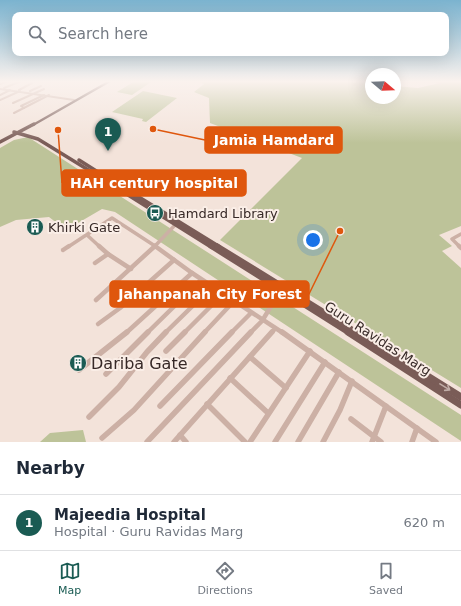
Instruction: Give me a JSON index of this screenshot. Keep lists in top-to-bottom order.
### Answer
{
  "streets": {
    "main road": ["Guru Ravidas Marg"]
  },
  "places": {
    "other": ["Jamia Hamdard", "HAH century hospital", "Jahanpanah City Forest"],
    "bus stop": ["Hamdard Library"],
    "building": ["Khirki Gate", "Dariba Gate"]
  },
  "north": "right",
  "page": {
    "search": "Search here",
    "pins": "1",
    "heading": "Nearby",
    "list": [
      {
        "mark": "1",
        "name": "Majeedia Hospital",
        "note": "Hospital · Guru Ravidas Marg",
        "value": "620 m"
      }
    ],
    "nav": ["Map", "Directions", "Saved"]
  }
}
